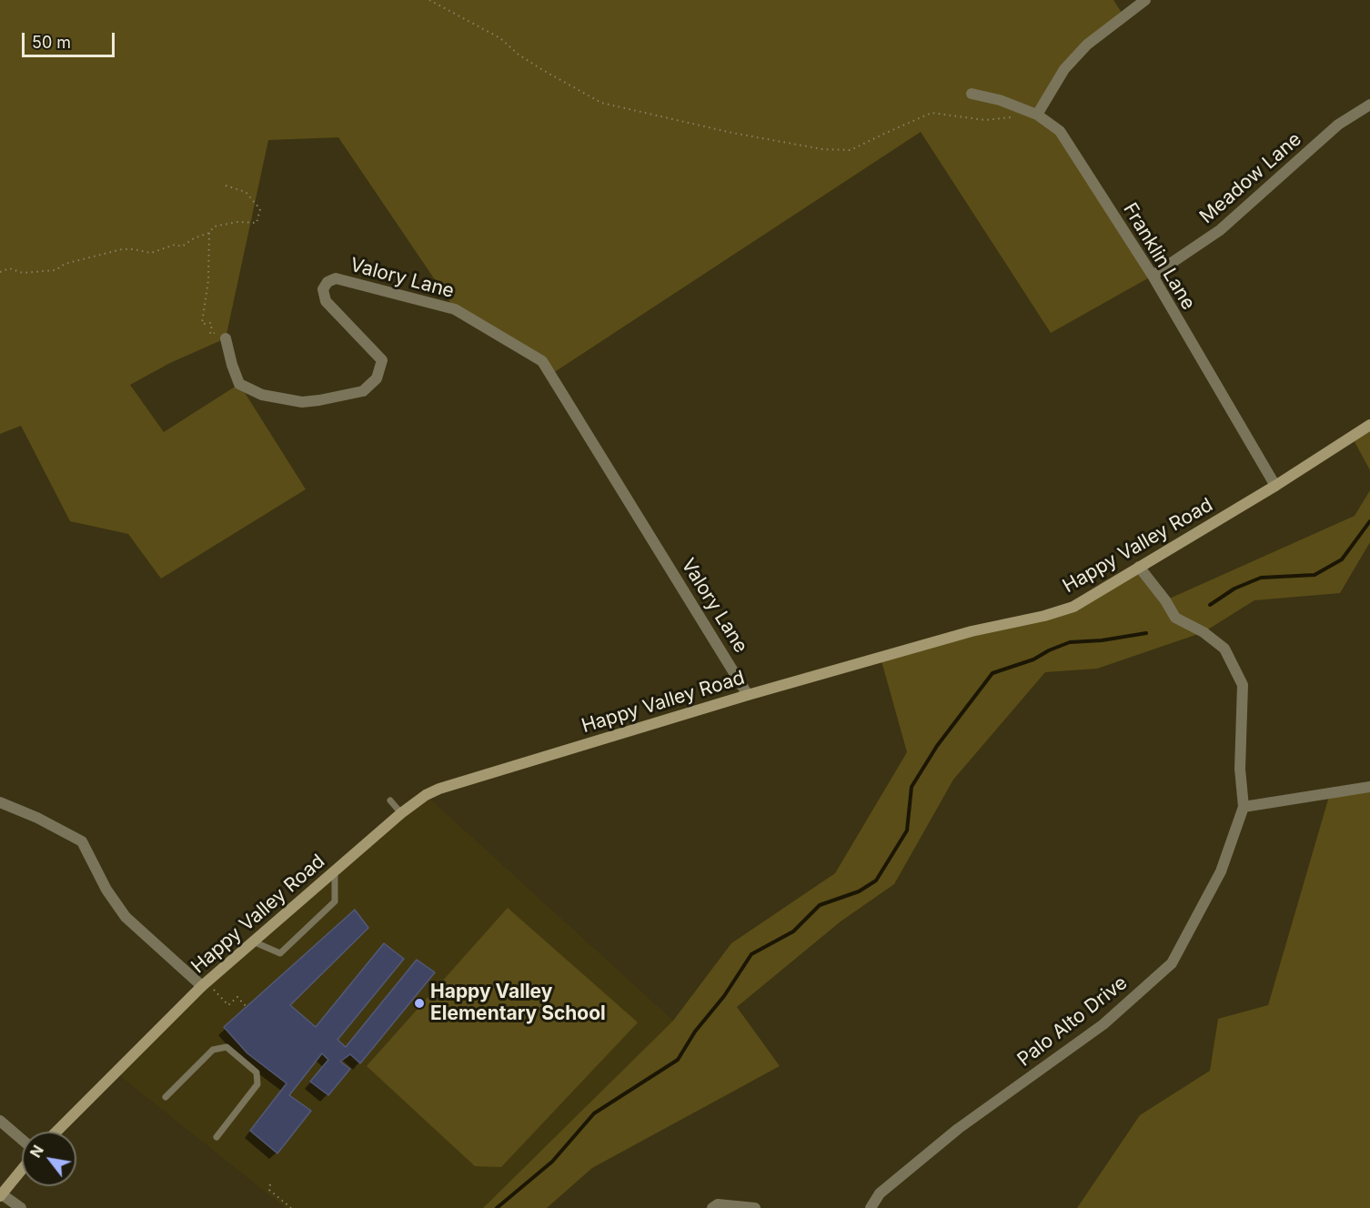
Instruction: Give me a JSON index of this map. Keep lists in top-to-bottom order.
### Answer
{
  "streets": {
    "street": [
      "Meadow Lane",
      "Franklin Lane",
      "Valory Lane",
      "Happy Valley Road",
      "Palo Alto Drive"
    ]
  },
  "crossings": [
    ["Meadow Lane", "Franklin Lane"],
    ["Franklin Lane", "Happy Valley Road"],
    ["Valory Lane", "Happy Valley Road"],
    ["Happy Valley Road", "Palo Alto Drive"]
  ],
  "places": ["Happy Valley Elementary School"],
  "scale_bar": "50 m",
  "north": "top left"
}
